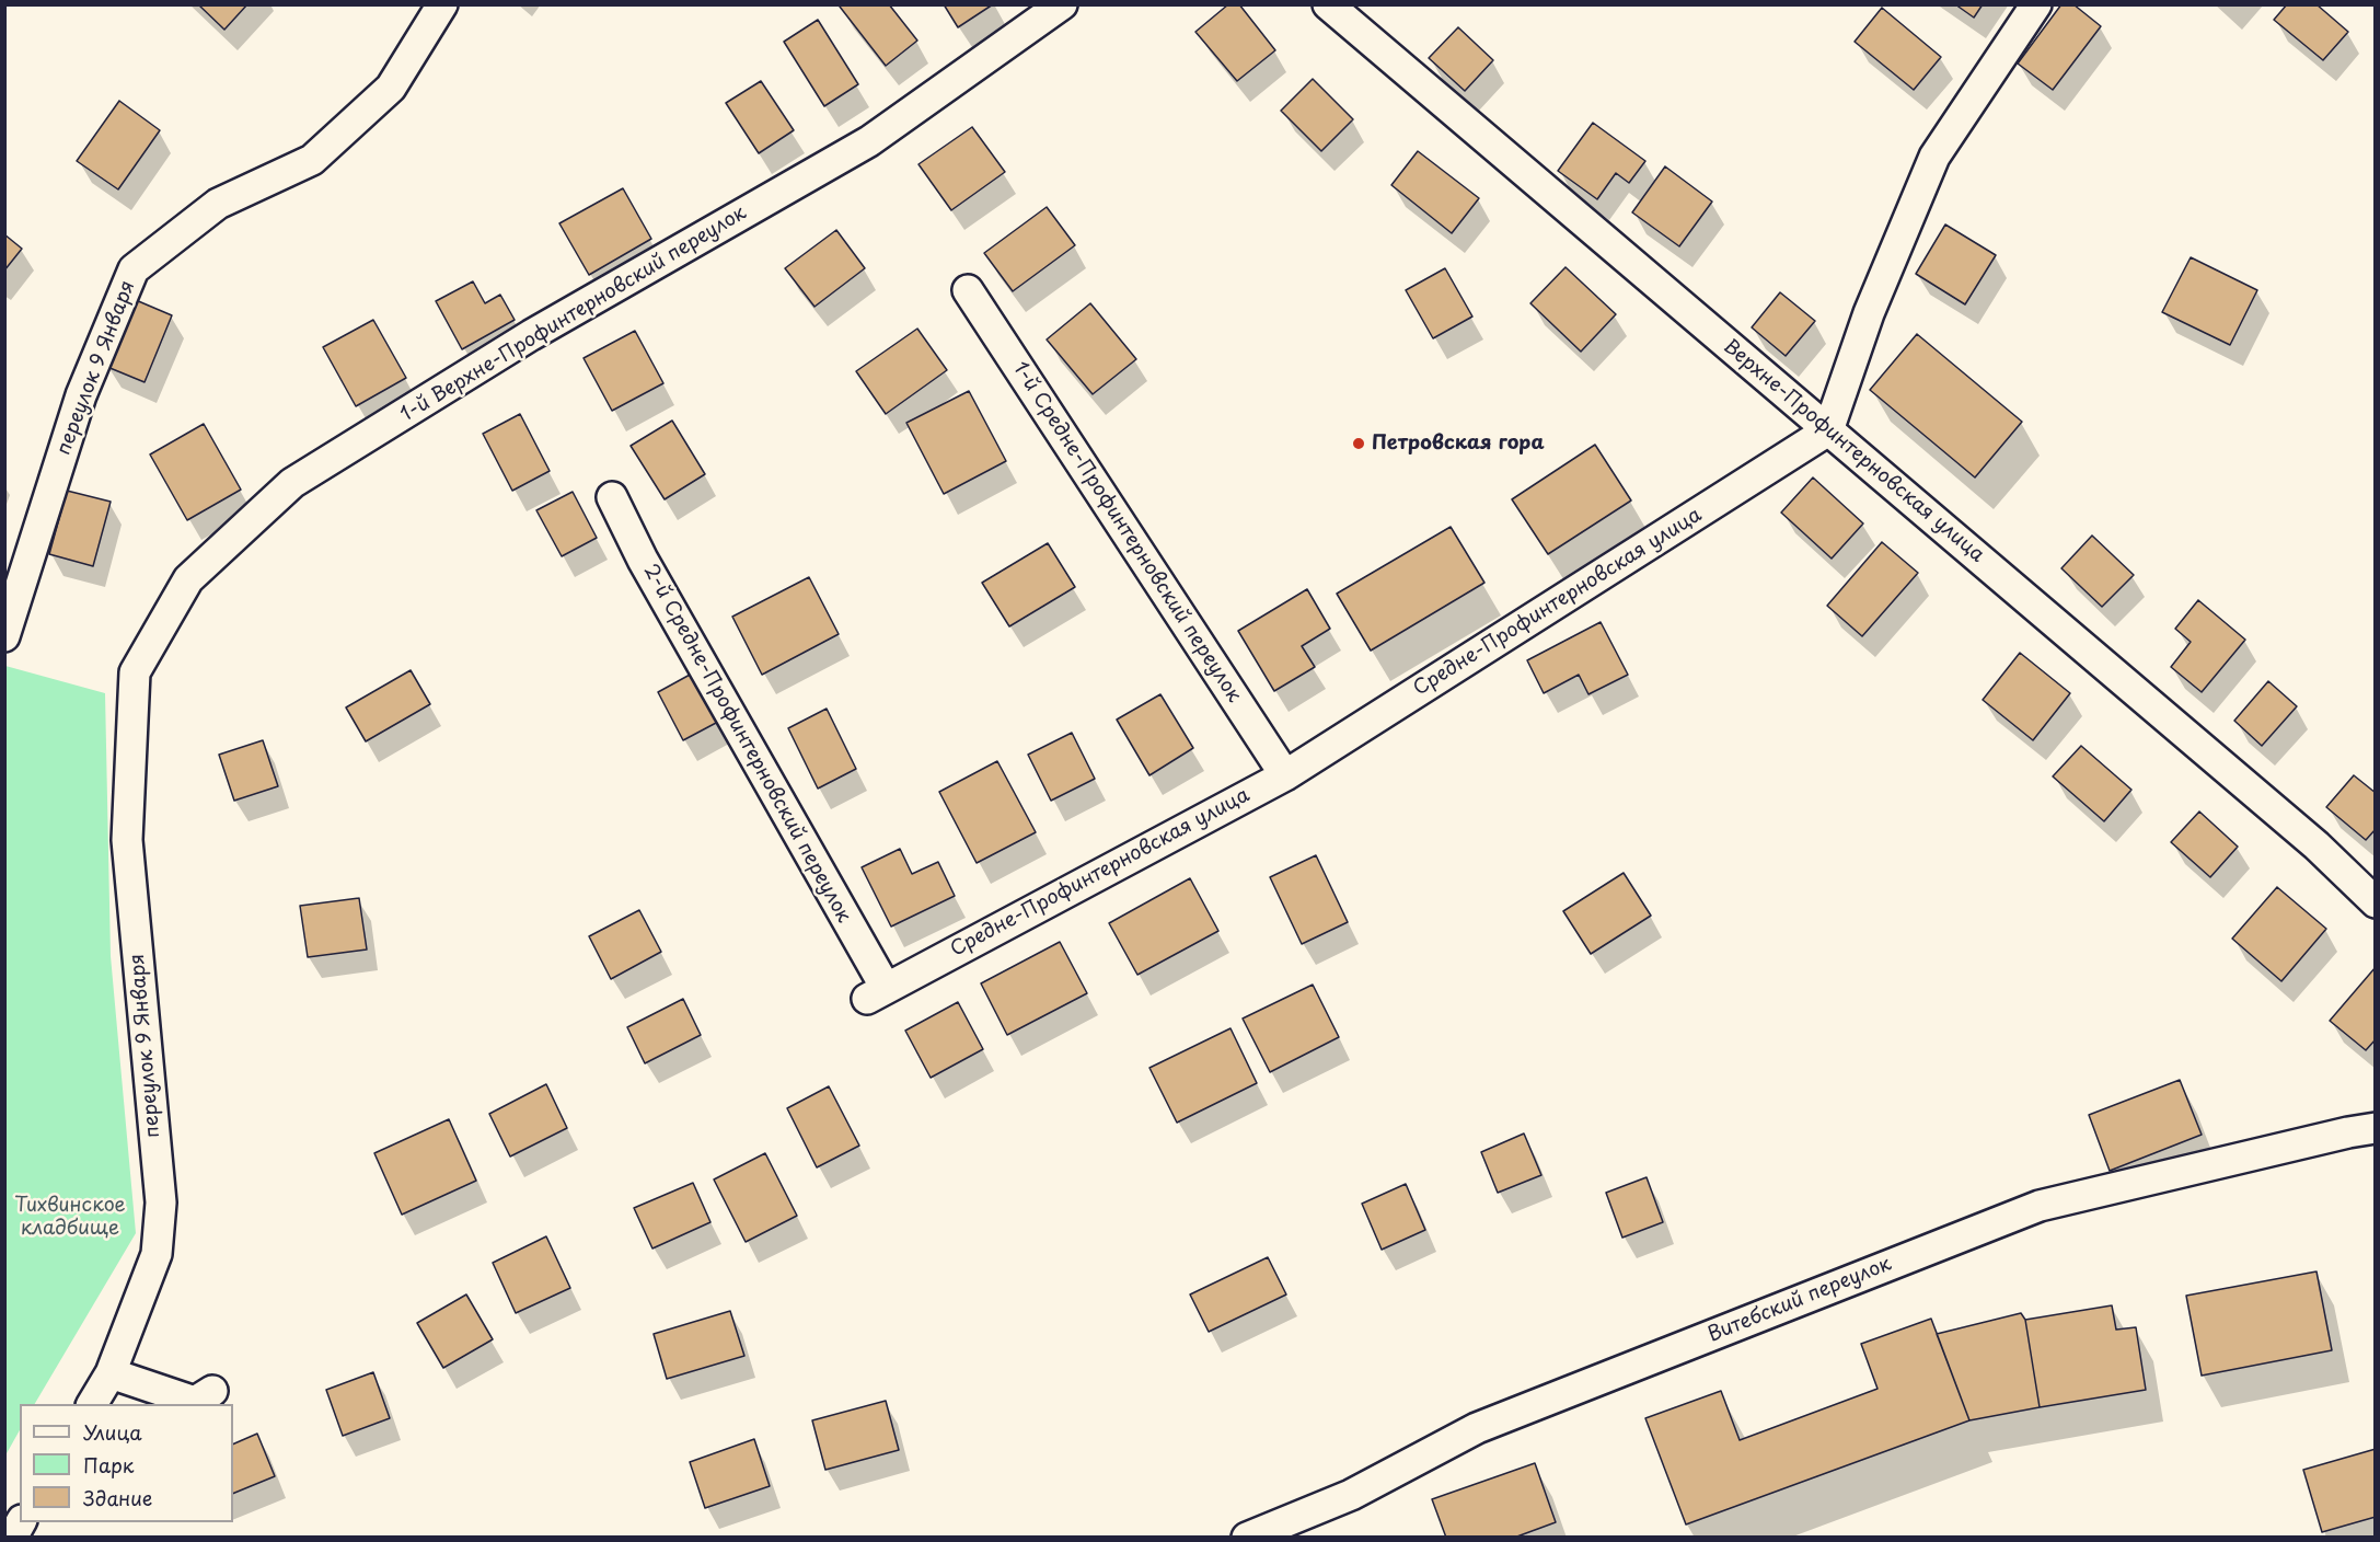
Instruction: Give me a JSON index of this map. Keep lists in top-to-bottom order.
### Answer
{
  "streets": {
    "street": [
      "1-й Верхне-Профинтерновский переулок",
      "переулок 9 Января",
      "Верхне-Профинтерновская улица",
      "1-й Средне-Профинтерновский переулок",
      "Средне-Профинтерновская улица",
      "2-й Средне-Профинтерновский переулок",
      "Витебский переулок"
    ]
  },
  "crossings": [
    ["1-й Верхне-Профинтерновский переулок", "переулок 9 Января"],
    ["Верхне-Профинтерновская улица", "Средне-Профинтерновская улица"],
    ["1-й Средне-Профинтерновский переулок", "Средне-Профинтерновская улица"],
    ["Средне-Профинтерновская улица", "2-й Средне-Профинтерновский переулок"]
  ],
  "parks": ["Тихвинское кладбище"],
  "places": ["Петровская гора"],
  "legend": ["Улица", "Парк", "Здание"]
}
